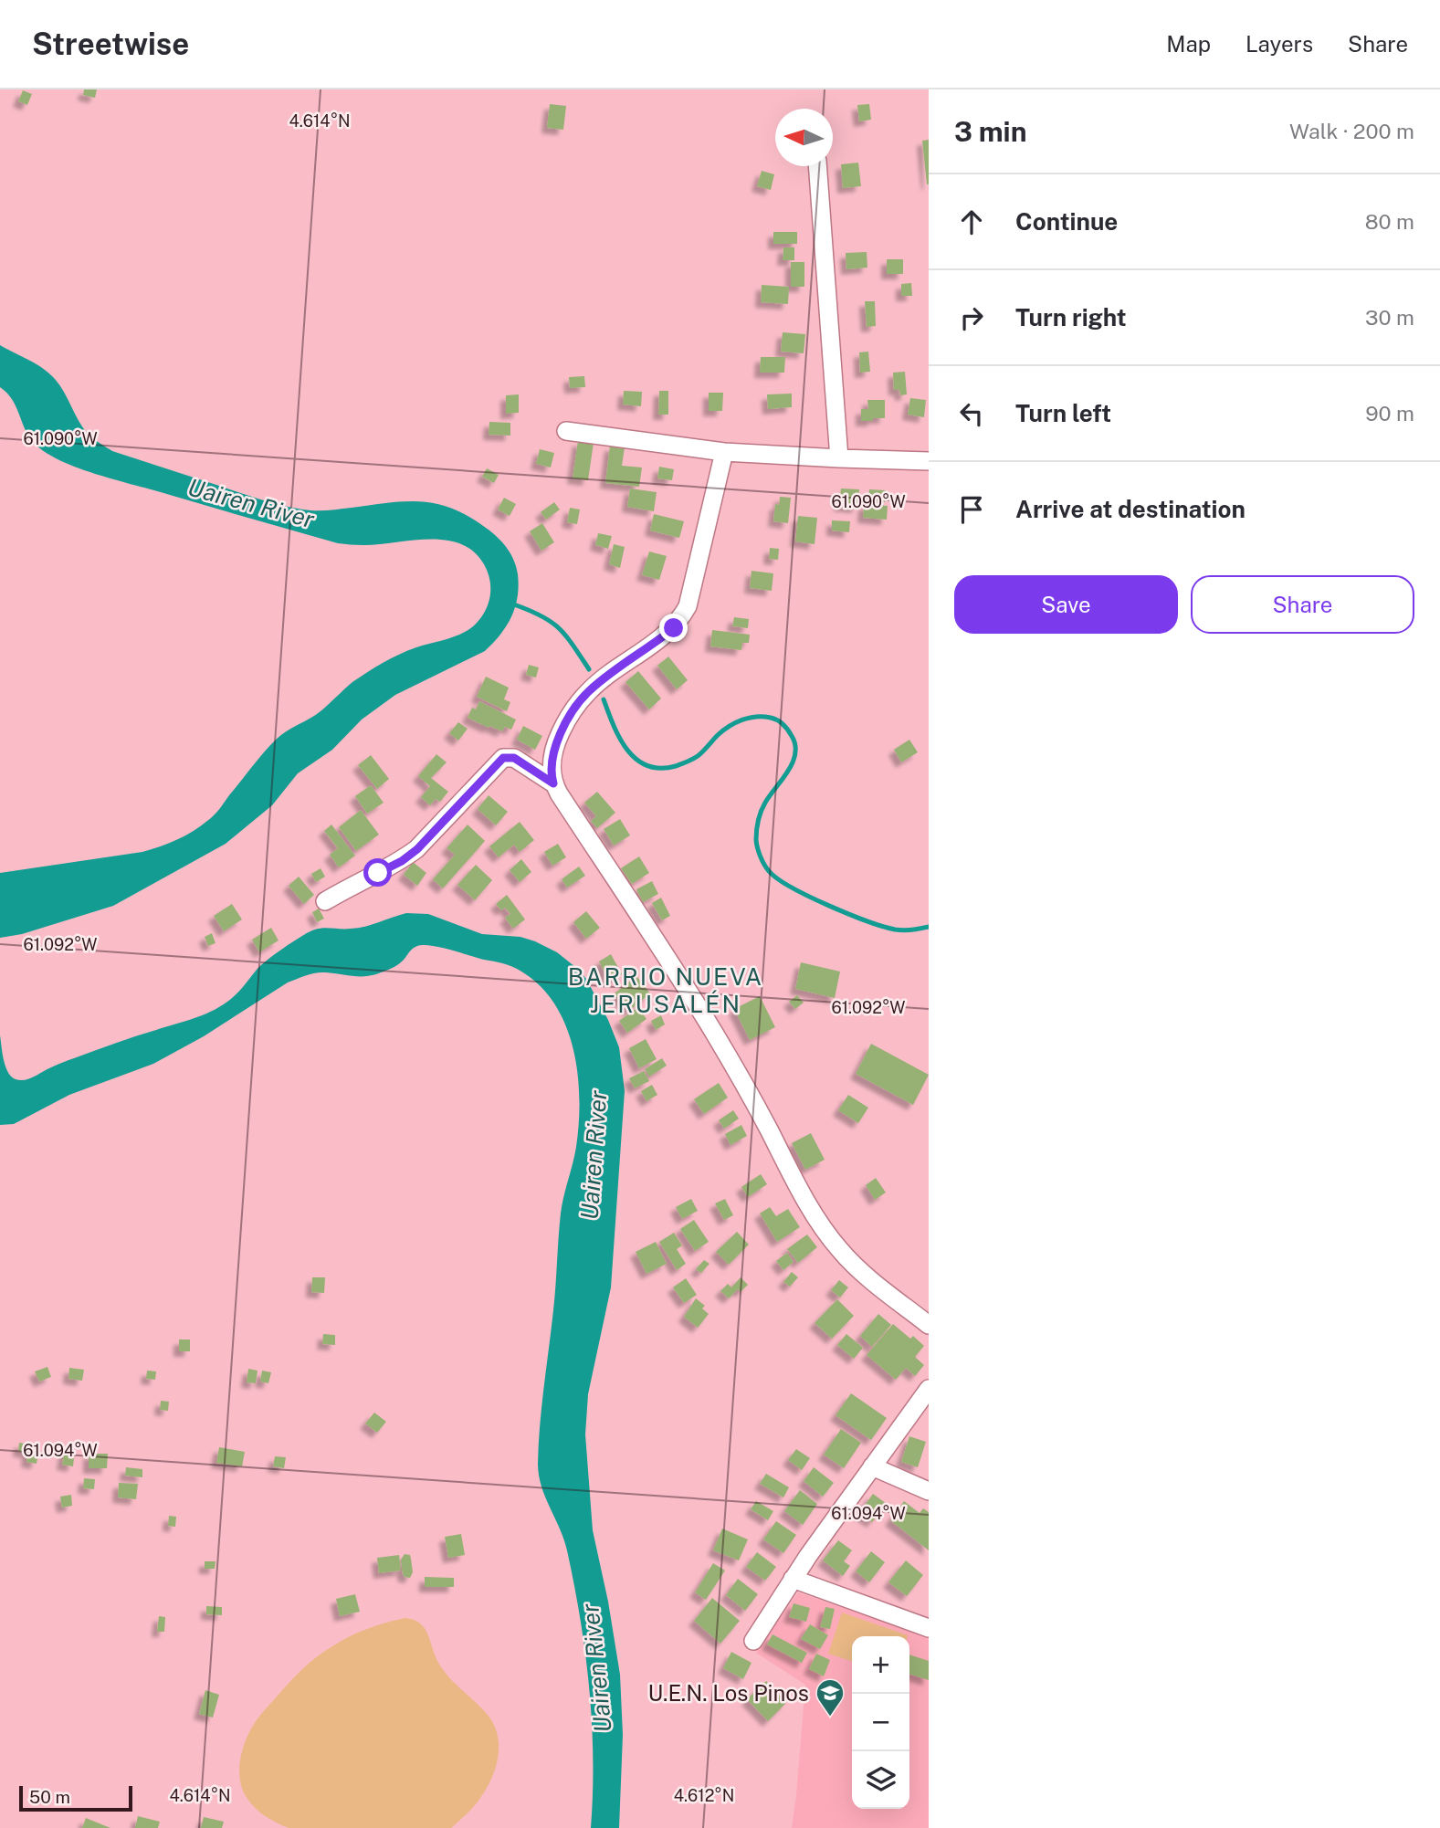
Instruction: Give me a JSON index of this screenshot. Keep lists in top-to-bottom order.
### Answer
{
  "districts": ["BARRIO NUEVA JERUSALÉN"],
  "water": ["Uairen River"],
  "places": {
    "school or university": ["U.E.N. Los Pinos"]
  },
  "scale_bar": "50 m",
  "north": "left",
  "page": {
    "header": "Streetwise",
    "nav": ["Map", "Layers", "Share"],
    "heading": ["3 min", "Walk · 200 m"],
    "list": [
      ["Continue", "80 m"],
      ["Turn right", "30 m"],
      ["Turn left", "90 m"],
      "Arrive at destination"
    ],
    "buttons": ["Save", "Share"],
    "map_buttons": ["+", "−"],
    "scale": "50 m"
  },
  "coordinates": [
    "4.614°N",
    "61.090°W",
    "61.092°W",
    "61.094°W",
    "4.612°N"
  ]
}
